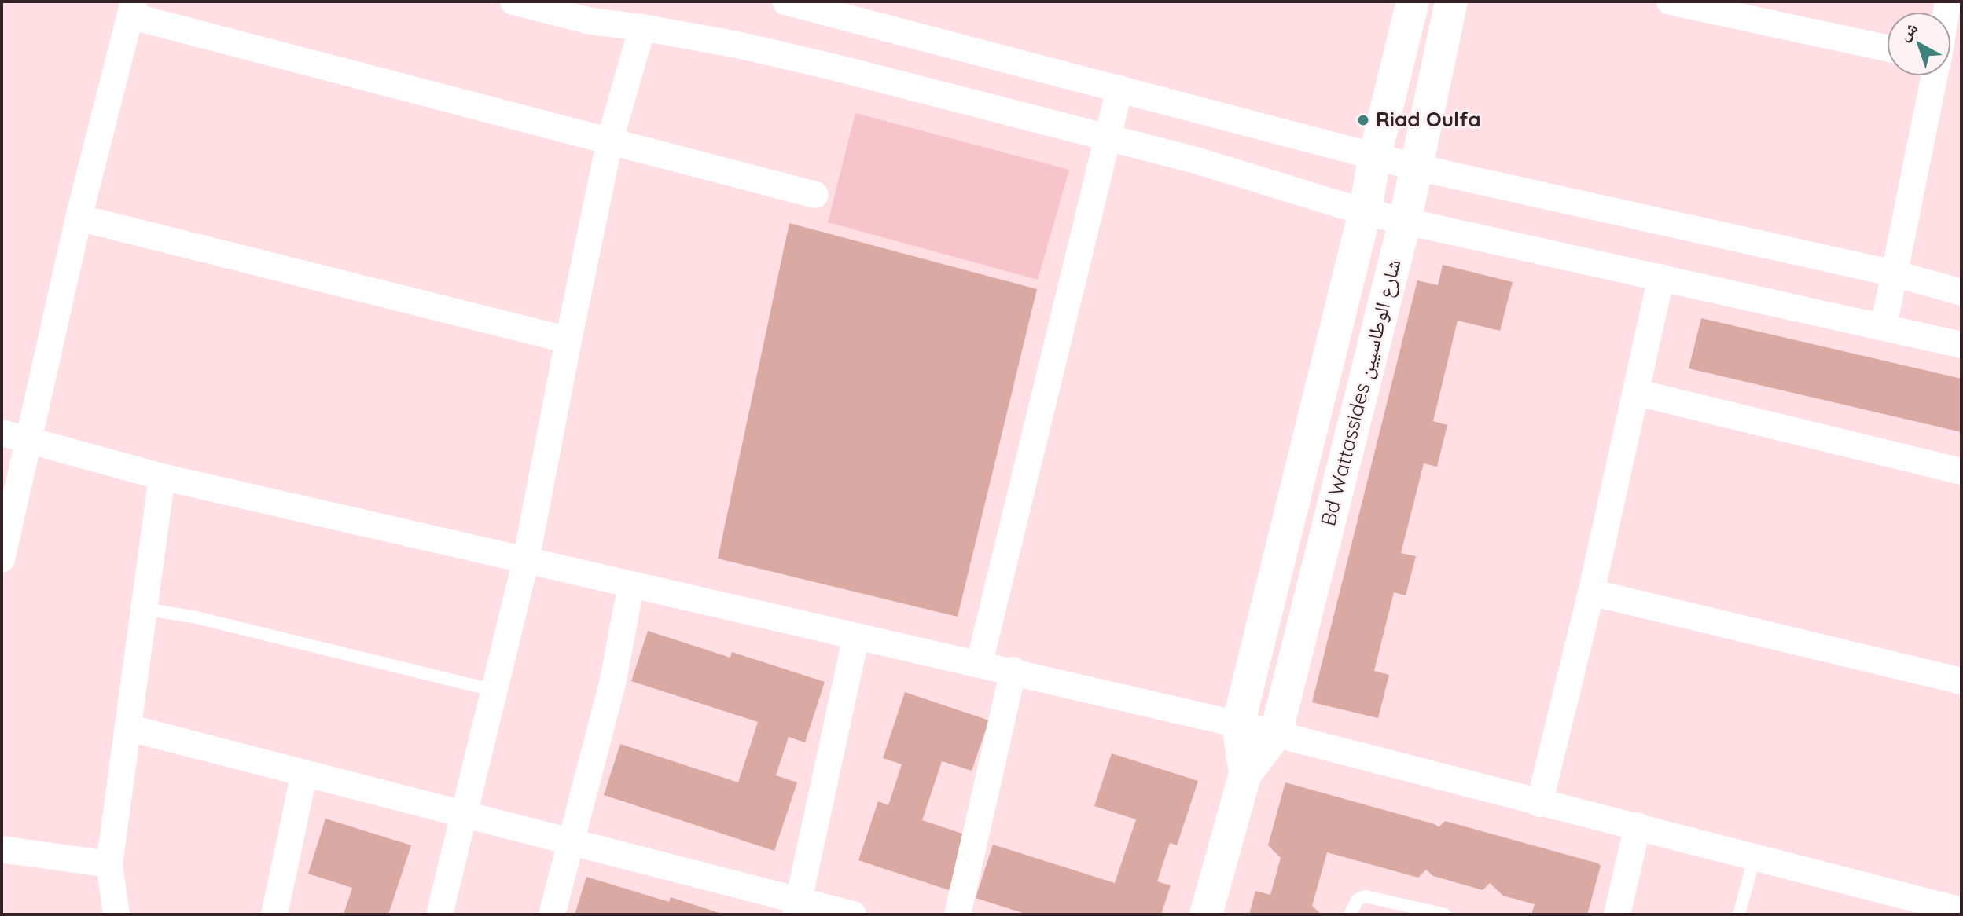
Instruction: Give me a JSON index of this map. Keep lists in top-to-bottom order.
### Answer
{
  "streets": {
    "street": ["Bd Wattassides شارع الوطاسيين"]
  },
  "places": ["Riad Oulfa"],
  "north": "top left"
}
